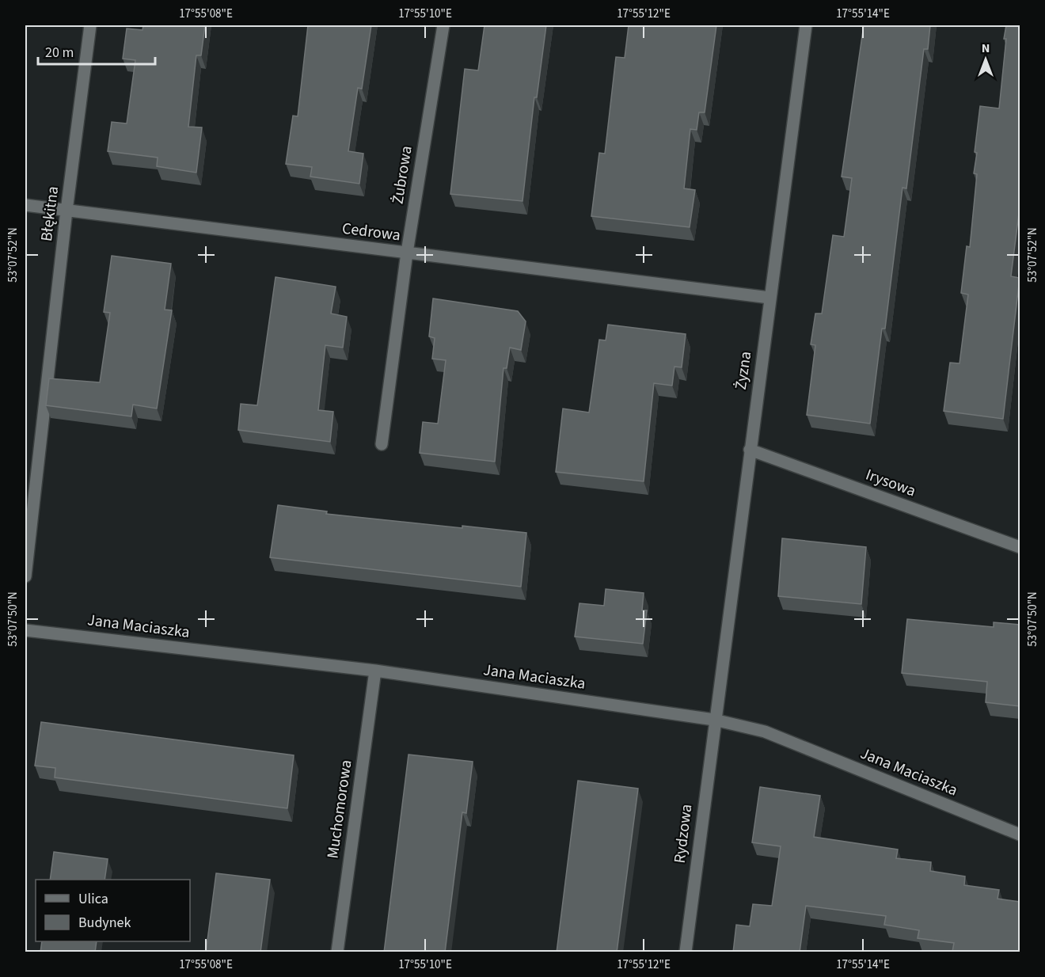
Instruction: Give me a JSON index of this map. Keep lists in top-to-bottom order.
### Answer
{
  "streets": {
    "street": [
      "Żubrowa",
      "Błękitna",
      "Cedrowa",
      "Żyzna",
      "Irysowa",
      "Jana Maciaszka",
      "Muchomorowa",
      "Rydzowa"
    ]
  },
  "crossings": [
    ["Żubrowa", "Cedrowa"],
    ["Błękitna", "Cedrowa"],
    ["Cedrowa", "Żyzna"],
    ["Żyzna", "Irysowa"],
    ["Żyzna", "Jana Maciaszka"],
    ["Żyzna", "Rydzowa"],
    ["Jana Maciaszka", "Muchomorowa"],
    ["Jana Maciaszka", "Rydzowa"]
  ],
  "legend": ["Ulica", "Budynek"],
  "scale_bar": "20 m",
  "north": "top",
  "coordinates": [
    "17°55'08\"E",
    "17°55'10\"E",
    "17°55'12\"E",
    "17°55'14\"E",
    "53°07'52\"N",
    "53°07'50\"N"
  ]
}
